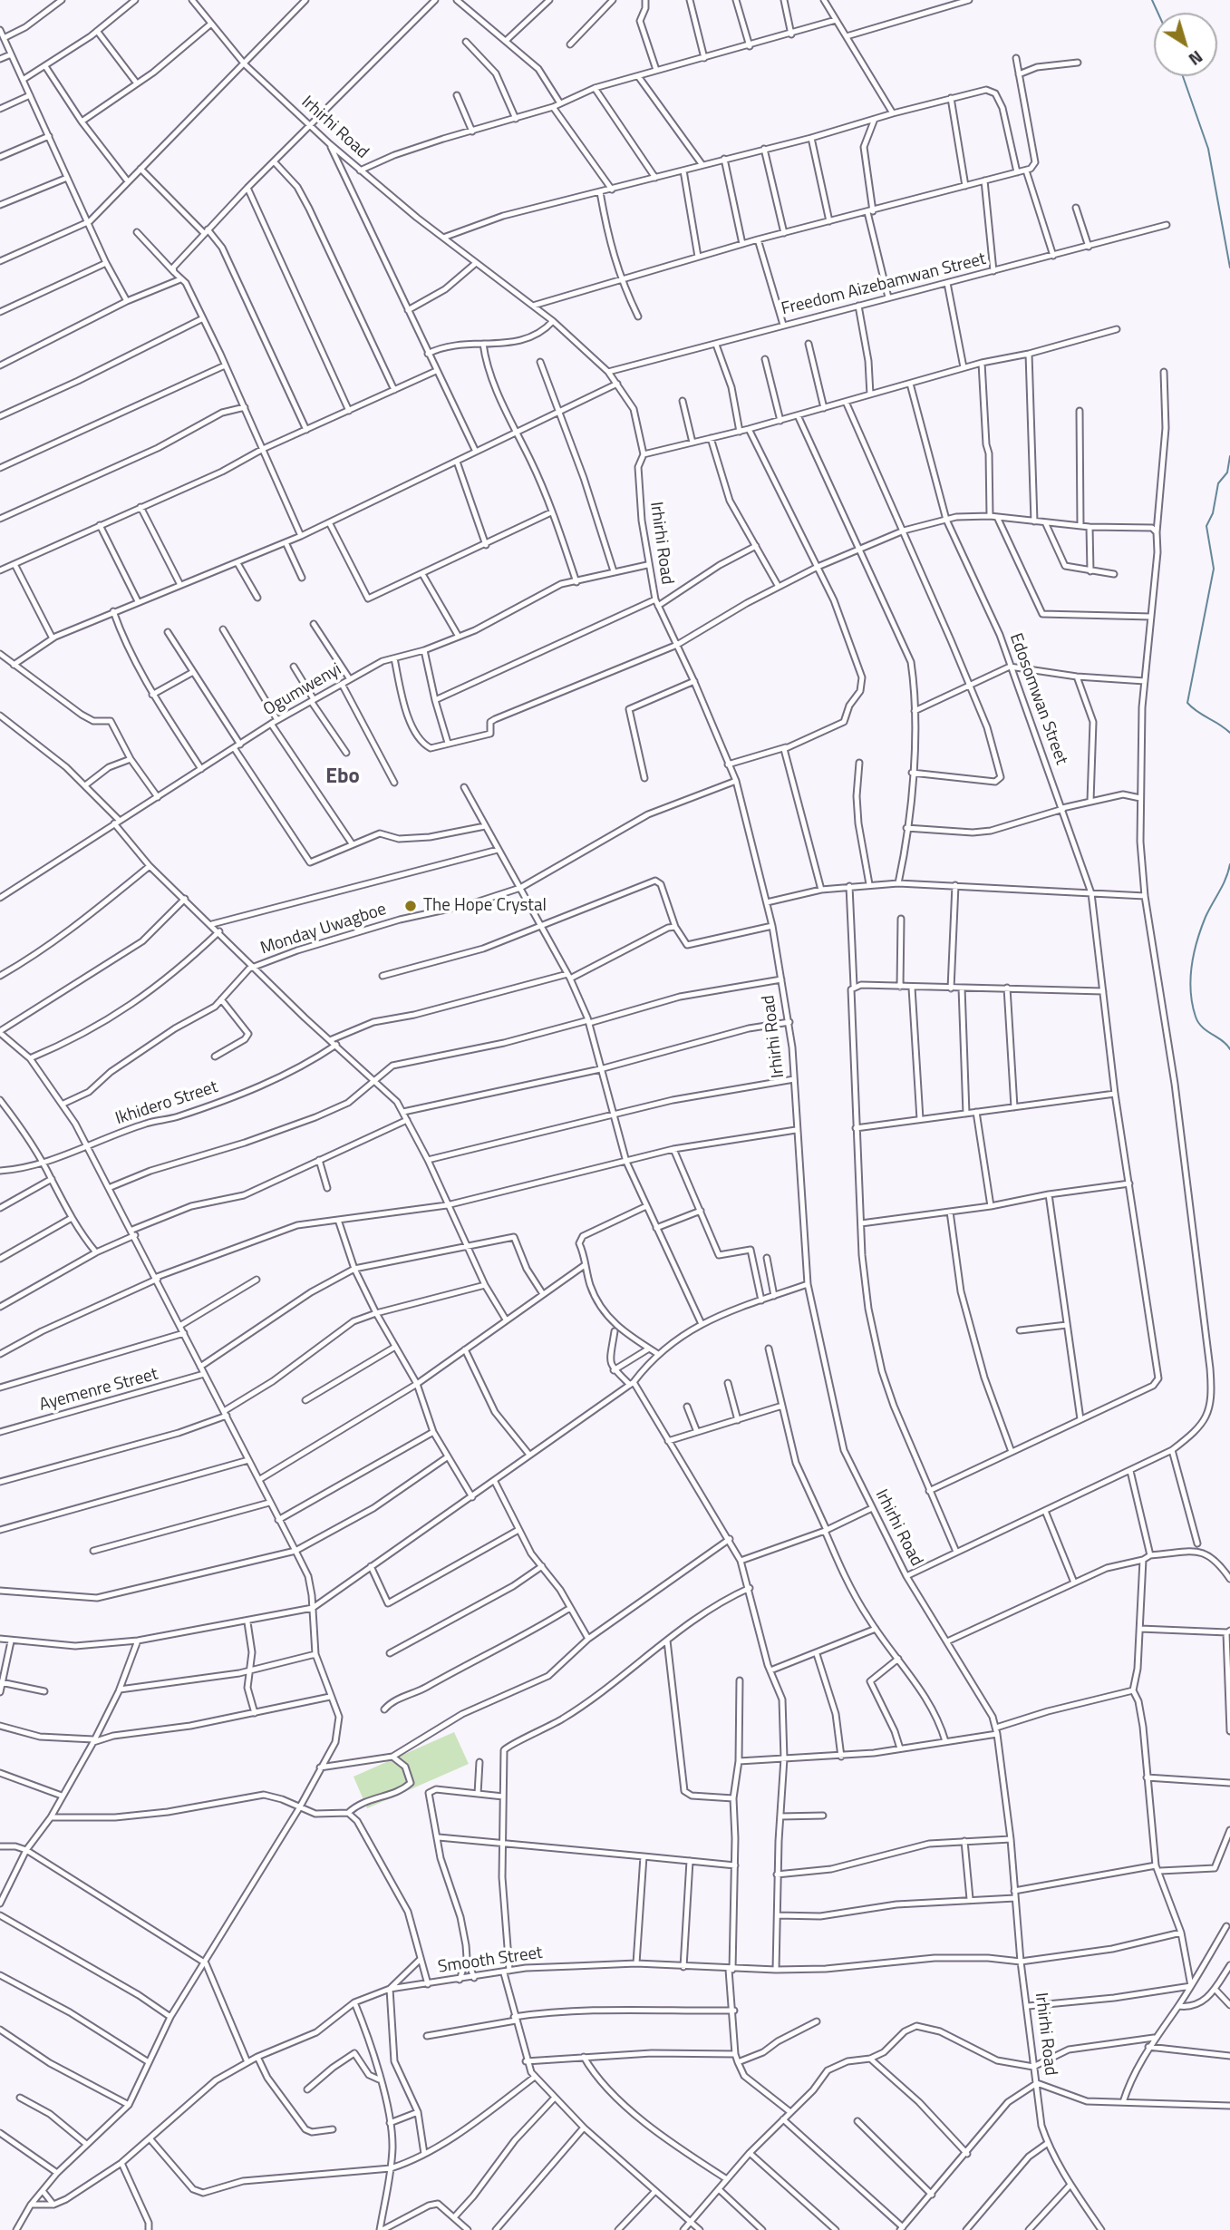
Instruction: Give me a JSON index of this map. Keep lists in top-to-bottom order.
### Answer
{
  "streets": {
    "street": [
      "Irhirhi Road",
      "Freedom Aizebamwan Street",
      "Ogumwenyi",
      "Edosomwan Street",
      "Monday Uwagboe",
      "Ikhidero Street",
      "Ayemenre Street",
      "Smooth Street"
    ]
  },
  "crossings": [
    ["Irhirhi Road", "Freedom Aizebamwan Street"],
    ["Irhirhi Road", "Ogumwenyi"],
    ["Irhirhi Road", "Monday Uwagboe"],
    ["Irhirhi Road", "Smooth Street"]
  ],
  "districts": ["Ebo"],
  "places": ["The Hope Crystal"],
  "north": "bottom right"
}
